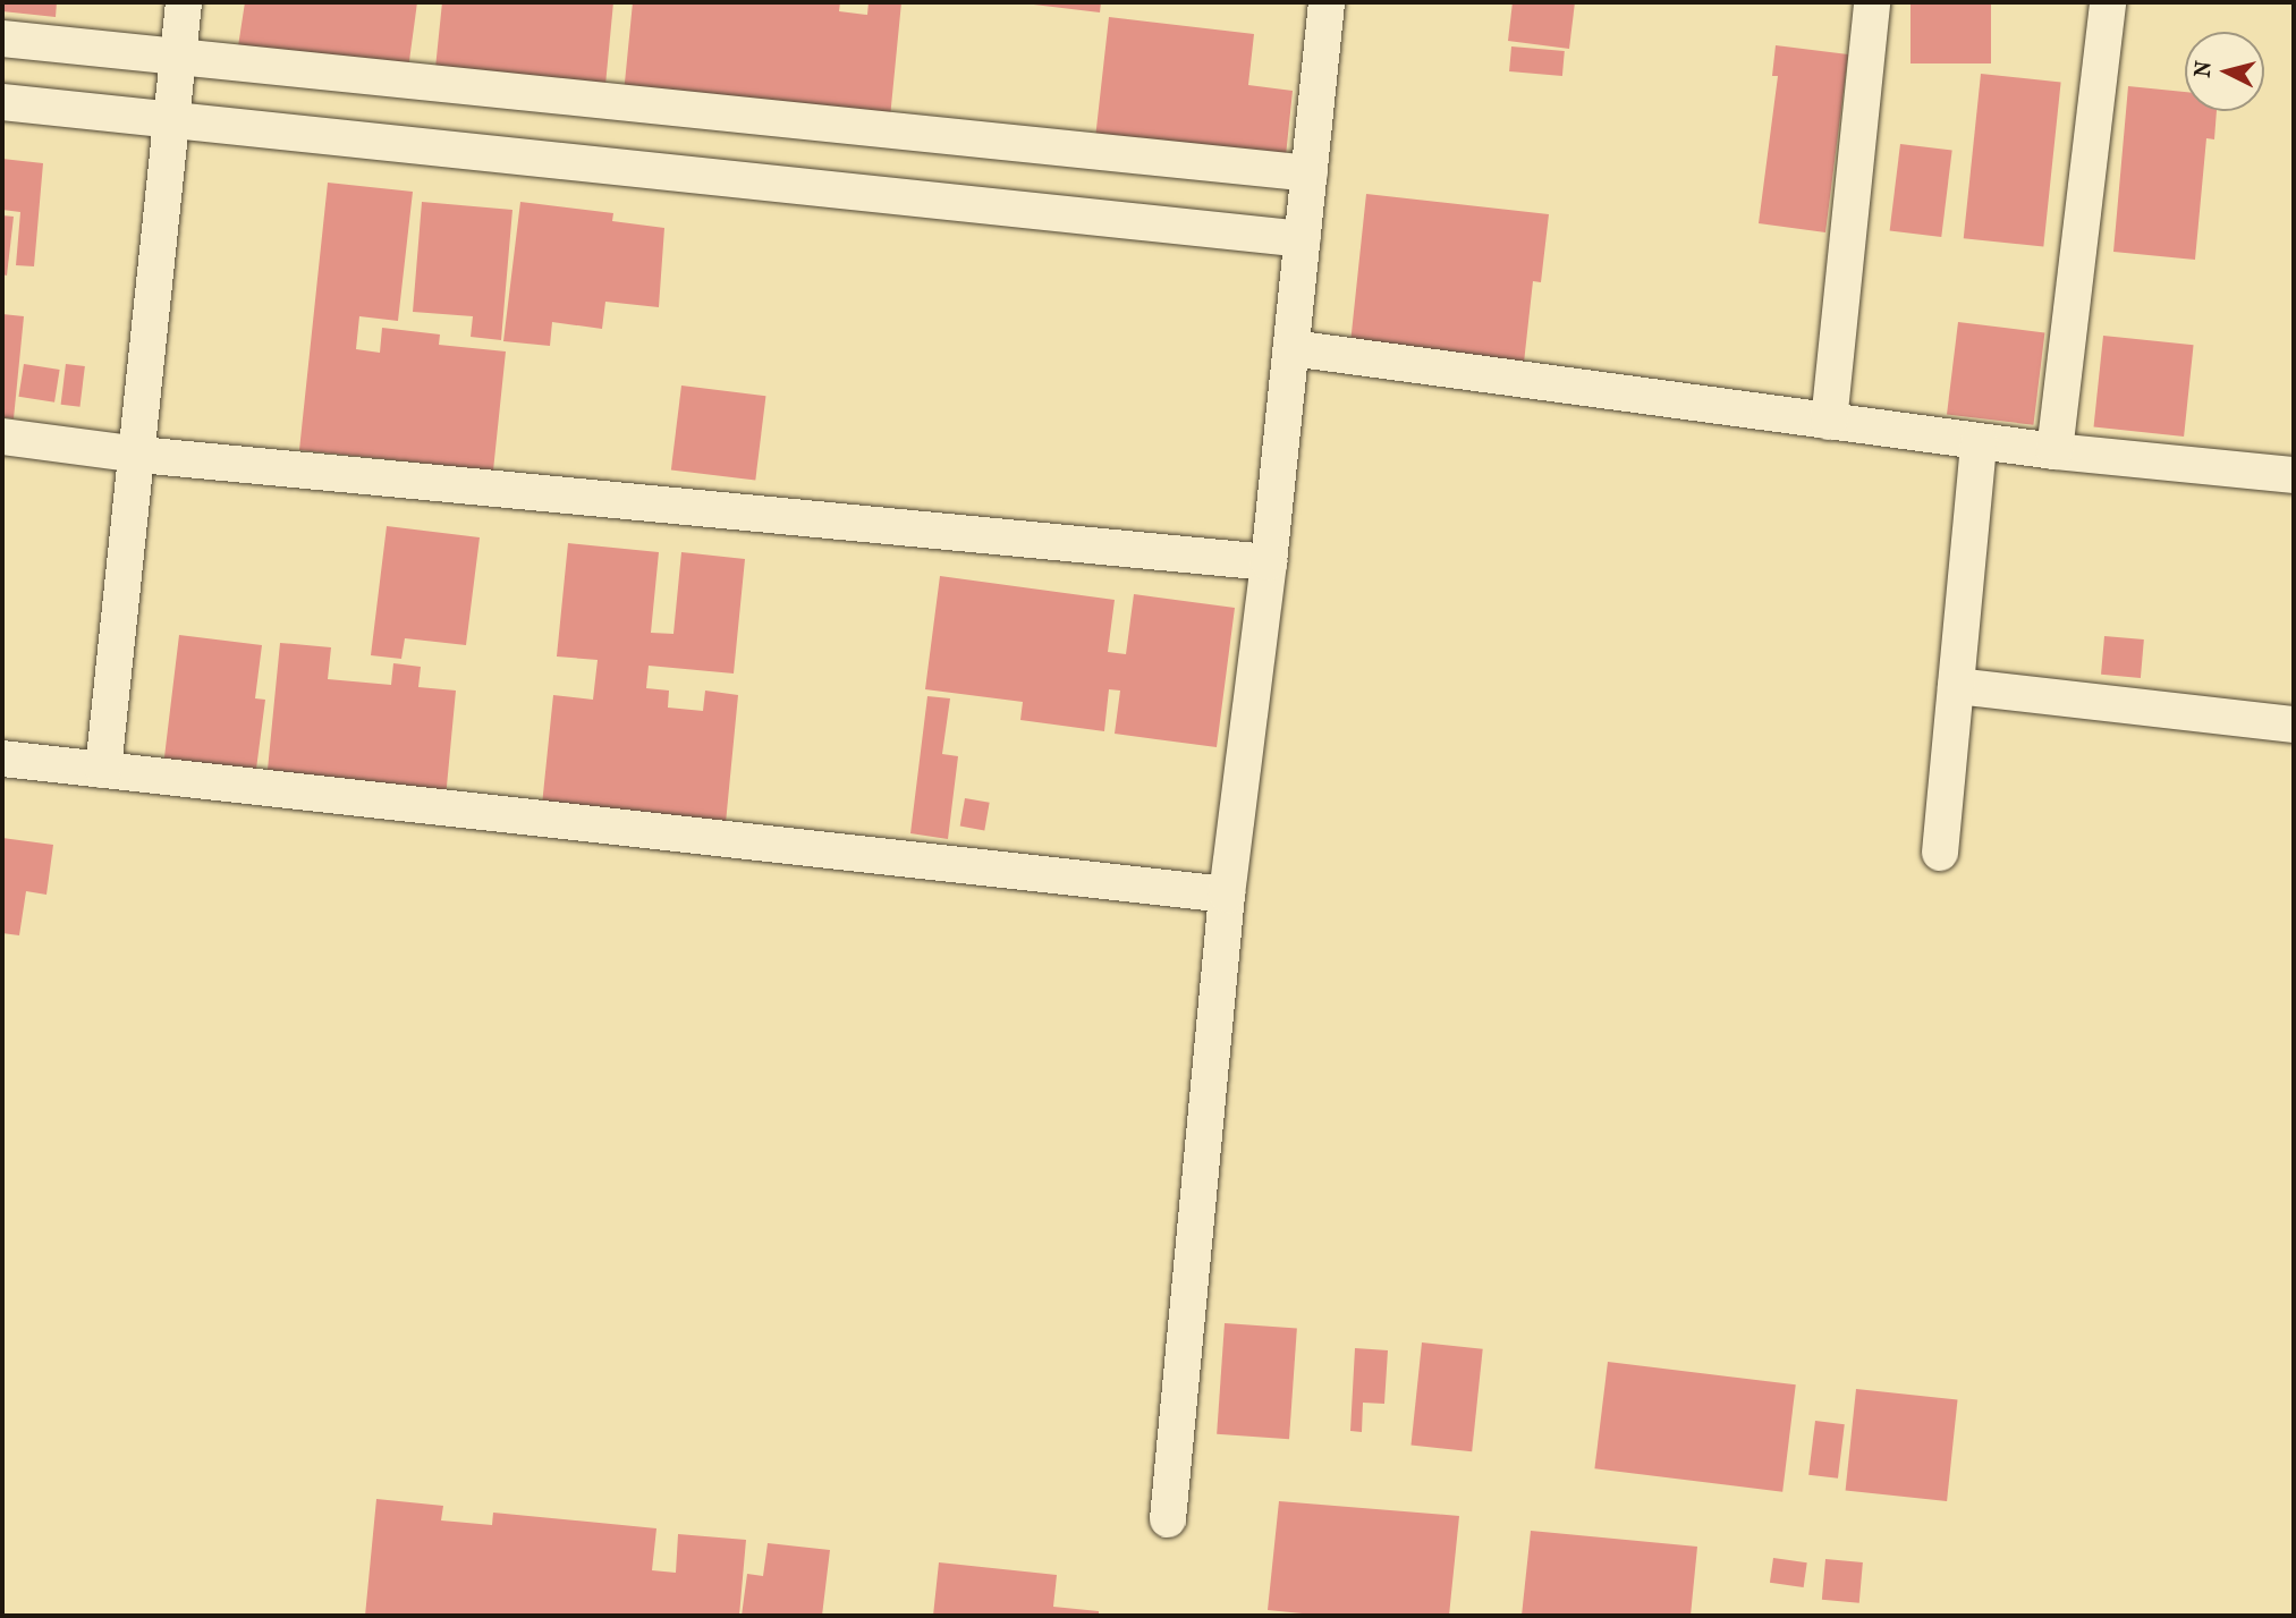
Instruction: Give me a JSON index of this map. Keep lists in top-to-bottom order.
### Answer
{
  "north": "left"
}
